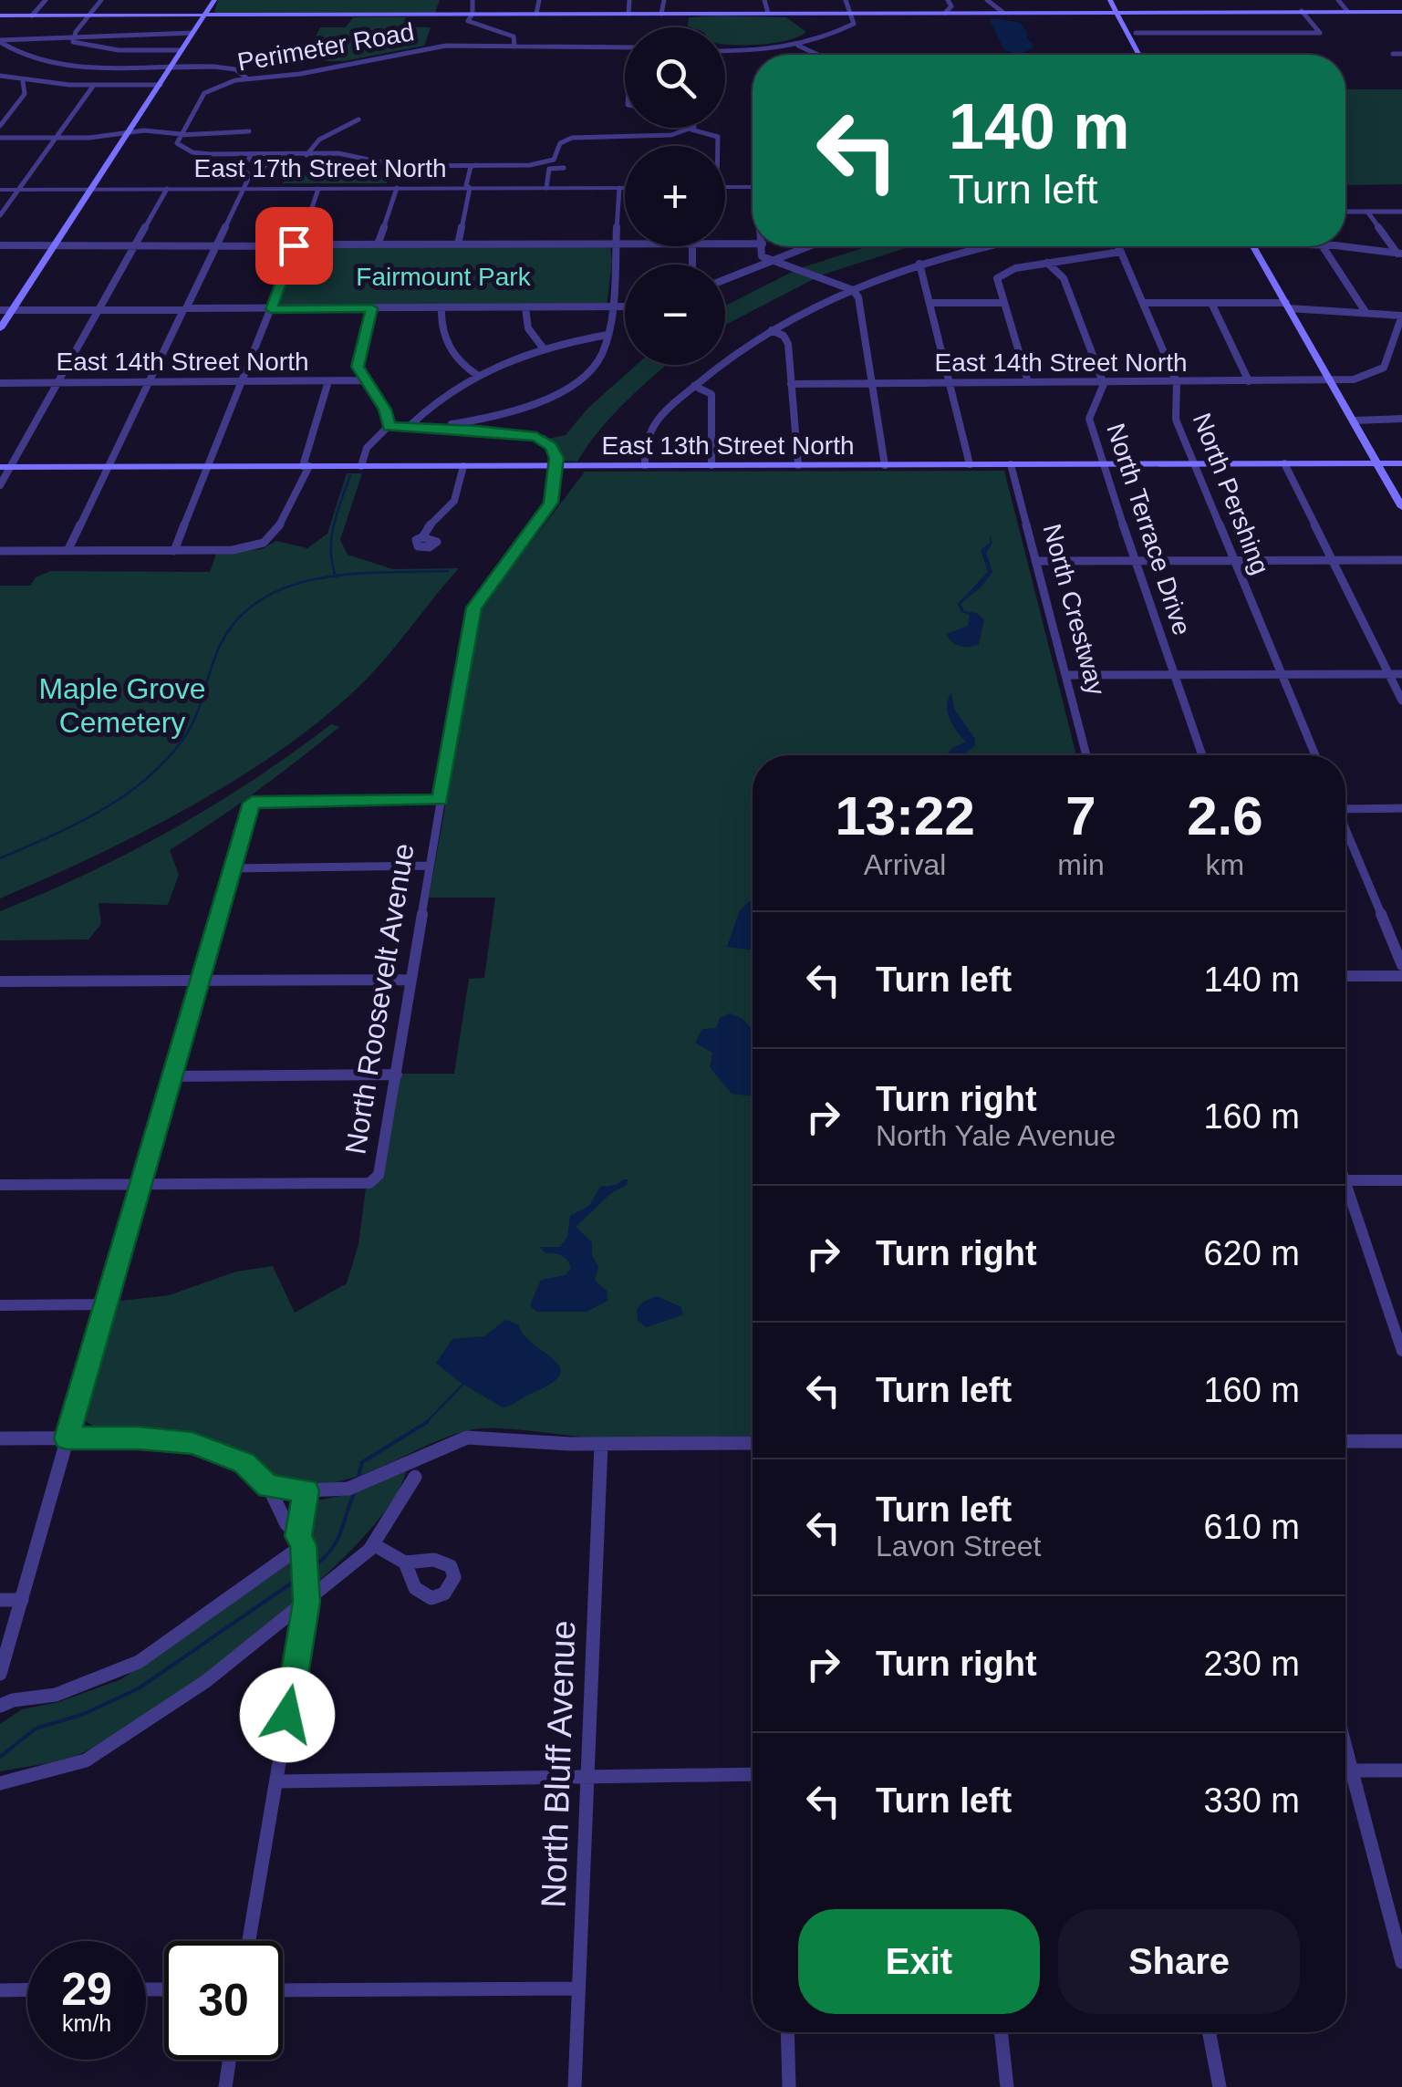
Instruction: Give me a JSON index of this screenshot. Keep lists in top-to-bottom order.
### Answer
{
  "streets": {
    "main road": ["East 13th Street North"],
    "street": [
      "Perimeter Road",
      "East 17th Street North",
      "East 14th Street North",
      "North Pershing",
      "North Terrace Drive",
      "North Crestway",
      "North Roosevelt Avenue",
      "North Bluff Avenue"
    ]
  },
  "crossings": [
    ["East 14th Street North", "North Pershing"],
    ["East 14th Street North", "North Terrace Drive"],
    ["East 13th Street North", "North Pershing"],
    ["East 13th Street North", "North Terrace Drive"],
    ["East 13th Street North", "North Crestway"],
    ["East 13th Street North", "North Roosevelt Avenue"]
  ],
  "parks": ["Fairmount Park", "Maple Grove Cemetery"],
  "page": {
    "map_buttons": ["+", "−"],
    "turn": ["140 m", "Turn left"],
    "eta": [
      "13:22",
      "Arrival",
      "7",
      "min",
      "2.6",
      "km"
    ],
    "list": [
      {
        "name": "Turn left",
        "value": "140 m"
      },
      {
        "name": "Turn right",
        "note": "North Yale Avenue",
        "value": "160 m"
      },
      {
        "name": "Turn right",
        "value": "620 m"
      },
      {
        "name": "Turn left",
        "value": "160 m"
      },
      {
        "name": "Turn left",
        "note": "Lavon Street",
        "value": "610 m"
      },
      {
        "name": "Turn right",
        "value": "230 m"
      },
      {
        "name": "Turn left",
        "value": "330 m"
      }
    ],
    "buttons": ["Exit", "Share"],
    "speed": "29 km/h",
    "limit": "30"
  }
}
